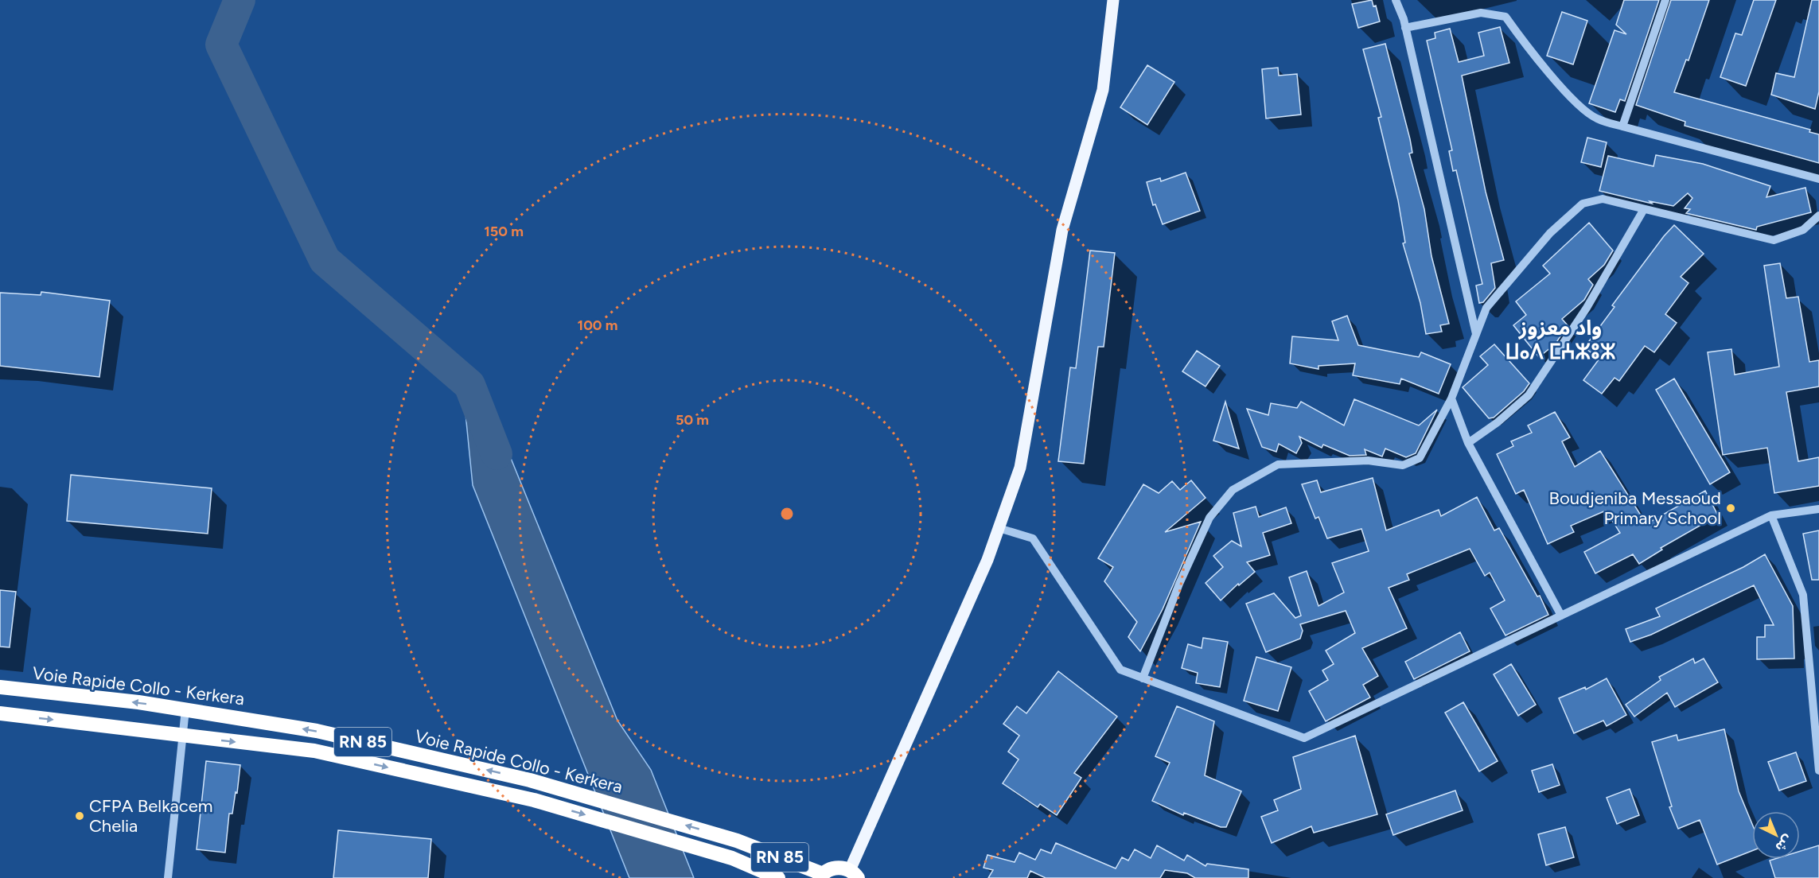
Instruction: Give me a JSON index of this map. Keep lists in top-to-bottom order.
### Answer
{
  "streets": {
    "highway": ["Voie Rapide Collo - Kerkera", "RN 85"]
  },
  "districts": ["واد معزوز ⵡⴰⴷ ⵎⵄⵣⵓⵣ"],
  "places": ["Boudjeniba Messaoud Primary School", "CFPA Belkacem Chelia"],
  "north": "bottom right",
  "rings": ["150 m", "100 m", "50 m"]
}
